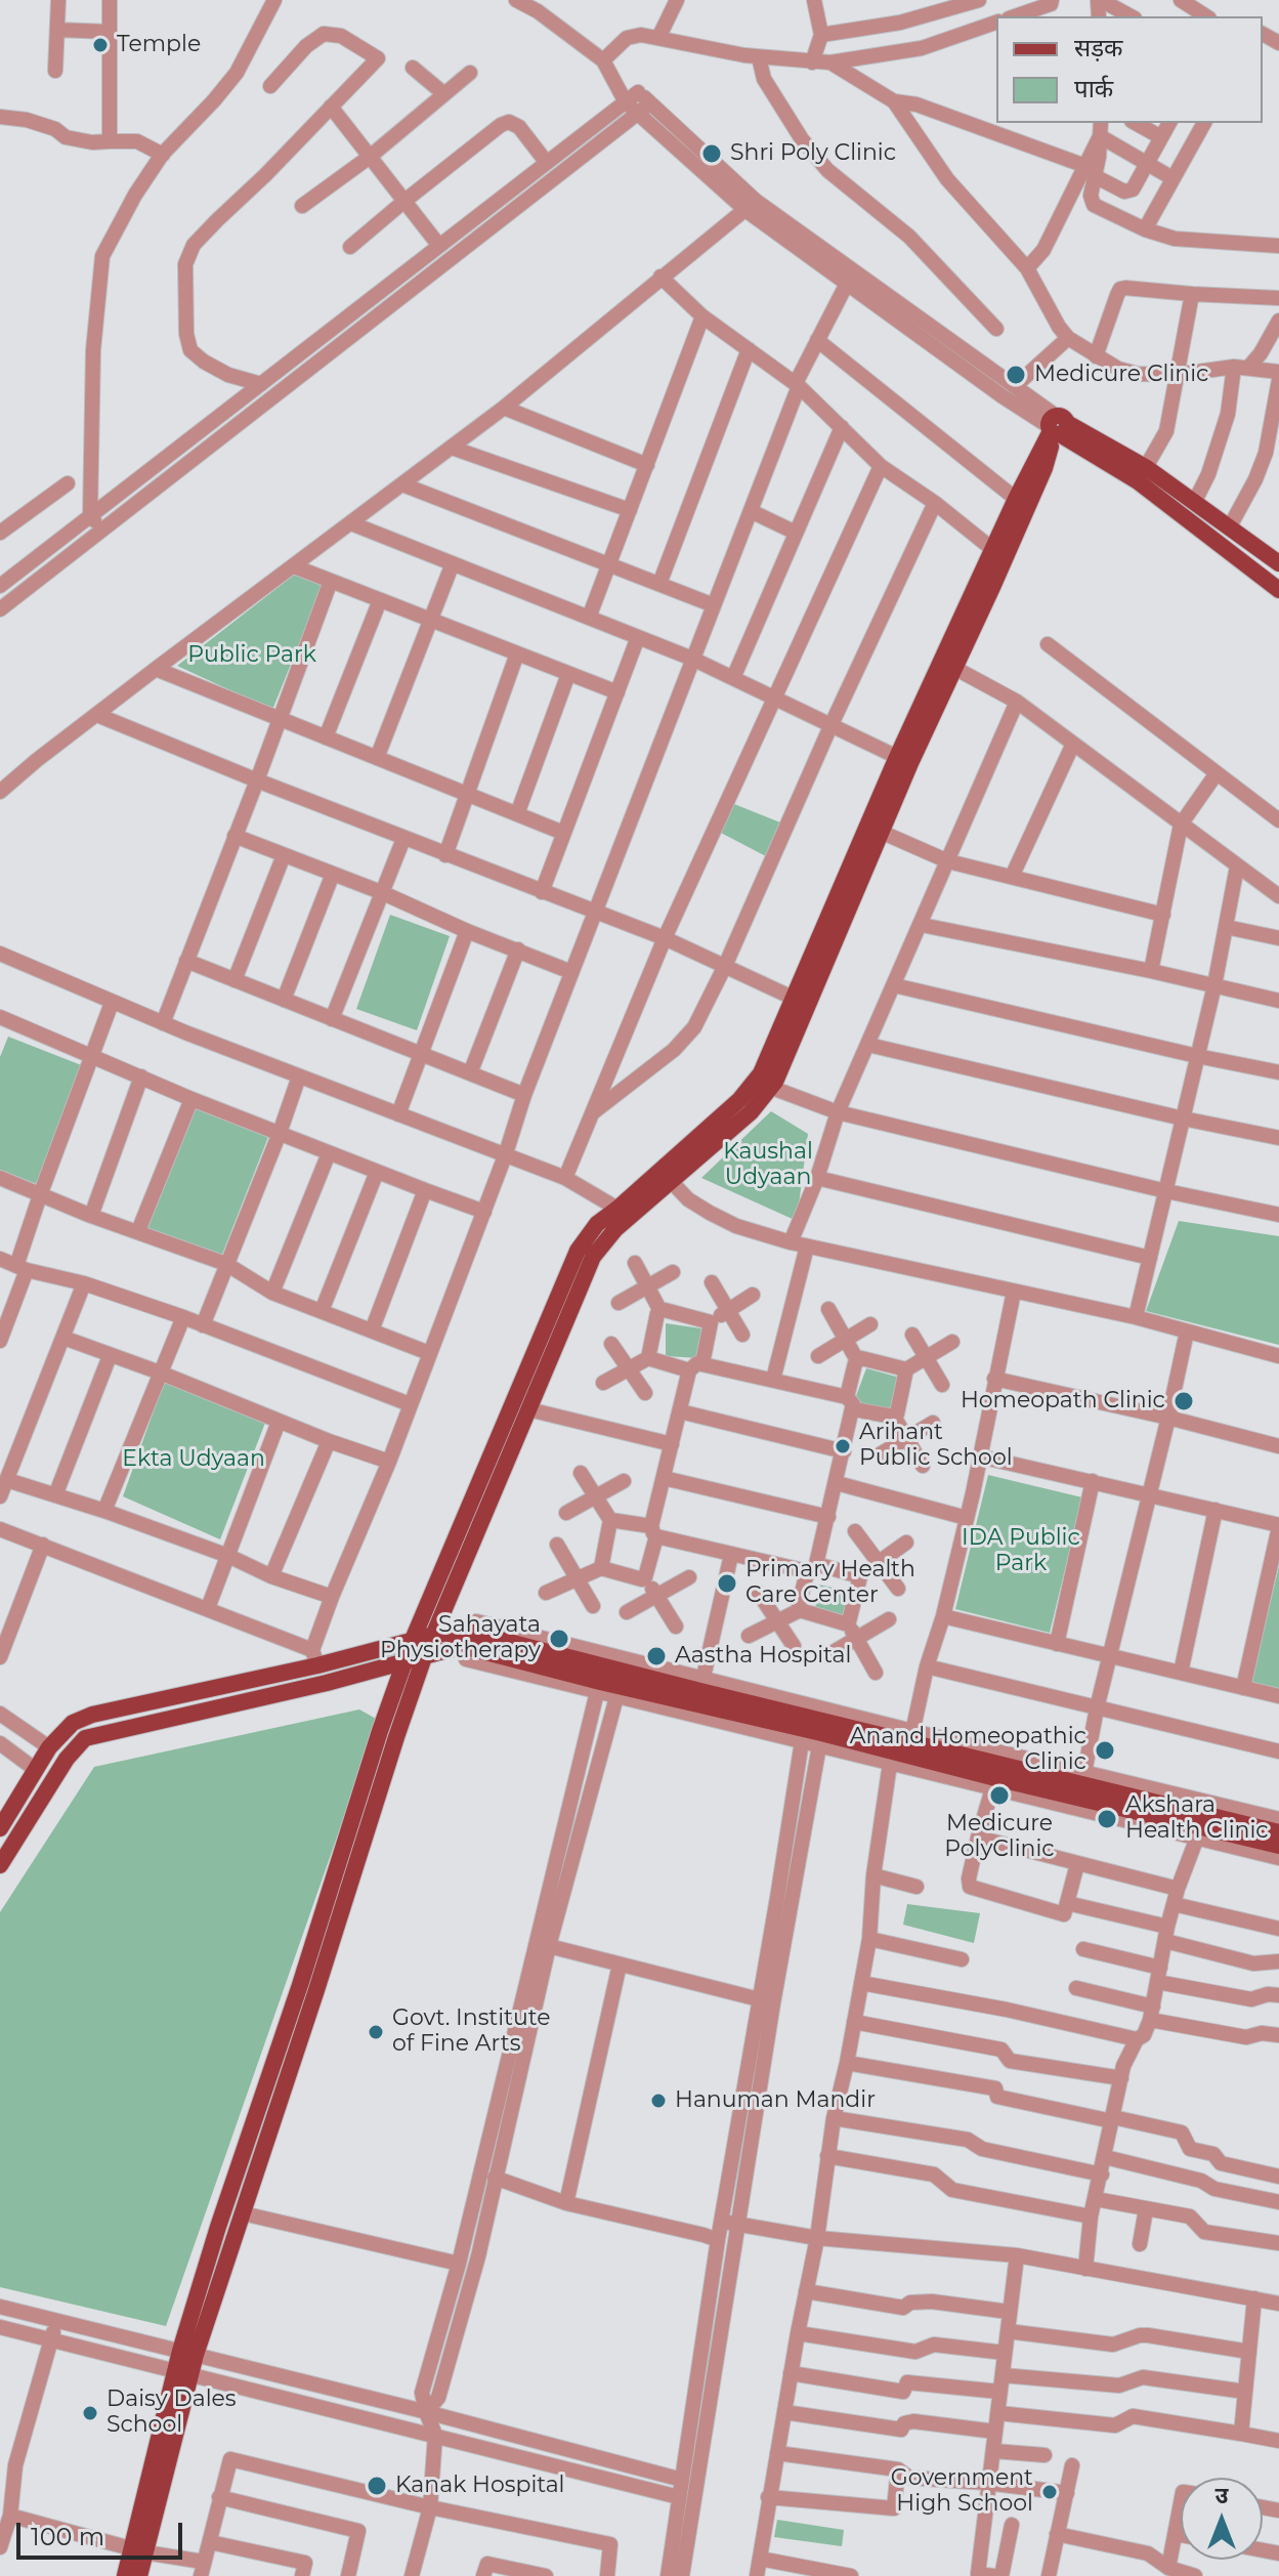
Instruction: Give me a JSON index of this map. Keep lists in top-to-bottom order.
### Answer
{
  "parks": [
    "Public Park",
    "Kaushal Udyaan",
    "Ekta Udyaan",
    "IDA Public Park"
  ],
  "places": [
    "Temple",
    "Shri Poly Clinic",
    "Medicure Clinic",
    "Homeopath Clinic",
    "Arihant Public School",
    "Primary Health Care Center",
    "Sahayata Physiotherapy",
    "Aastha Hospital",
    "Anand Homeopathic Clinic",
    "Medicure PolyClinic",
    "Akshara Health Clinic",
    "Govt. Institute of Fine Arts",
    "Hanuman Mandir",
    "Daisy Dales School",
    "Kanak Hospital",
    "Government High School"
  ],
  "legend": ["सड़क", "पार्क"],
  "scale_bar": "100 m",
  "north": "top"
}
